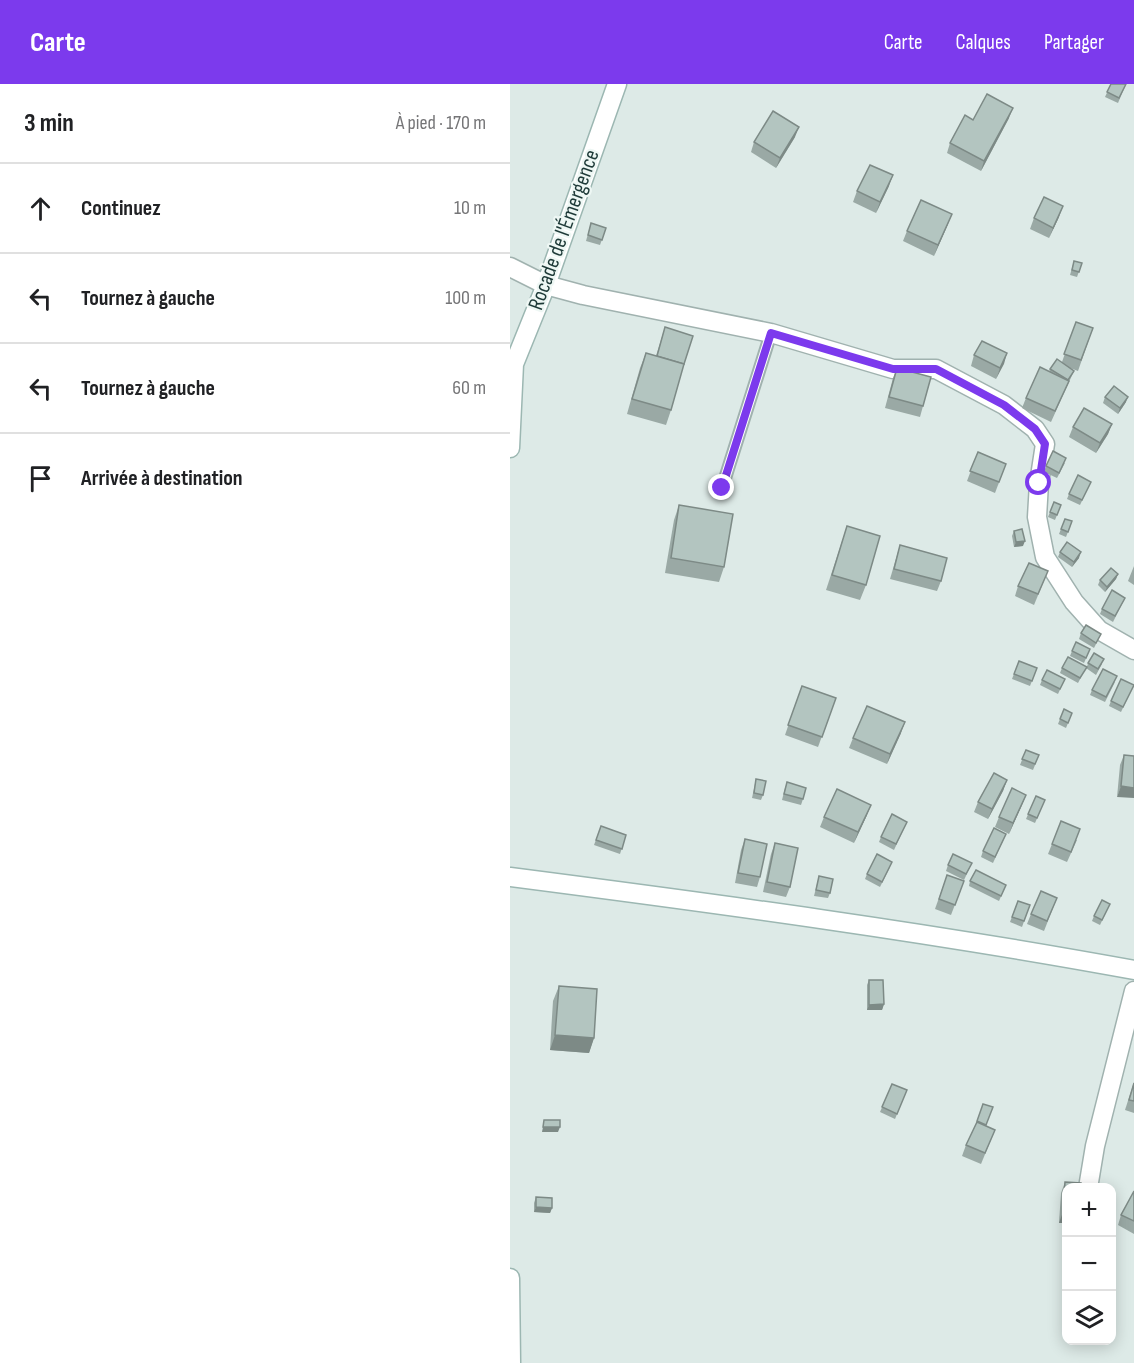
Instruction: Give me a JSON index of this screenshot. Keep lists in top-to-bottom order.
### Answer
{
  "streets": {
    "street": ["Rocade de l'Émergence"]
  },
  "page": {
    "header": "Carte",
    "nav": ["Carte", "Calques", "Partager"],
    "heading": ["3 min", "À pied · 170 m"],
    "list": [
      ["Continuez", "10 m"],
      ["Tournez à gauche", "100 m"],
      ["Tournez à gauche", "60 m"],
      "Arrivée à destination"
    ],
    "map_buttons": ["+", "−"]
  }
}
